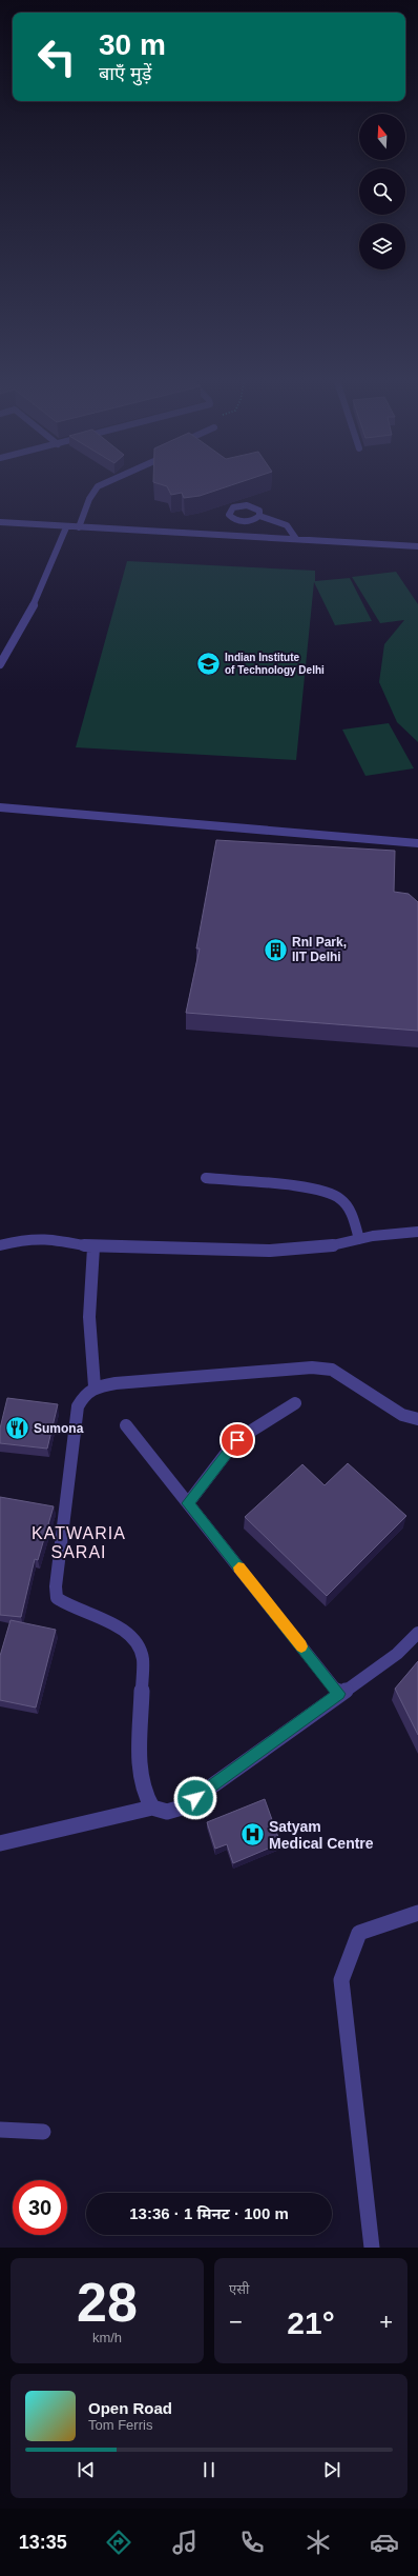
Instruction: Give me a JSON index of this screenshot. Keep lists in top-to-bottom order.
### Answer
{
  "districts": ["KATWARIA SARAI"],
  "places": {
    "school or university": ["Indian Institute of Technology Delhi"],
    "building": ["RnI Park, IIT Delhi"],
    "restaurant": ["Sumona"],
    "hospital": ["Satyam Medical Centre"]
  },
  "north": "top",
  "page": {
    "turn": ["30 m", "बाएँ मुड़ें"],
    "limit": "30",
    "trip": "13:36 · 1 मिनट · 100 m",
    "tile": [
      ["28", "km/h"],
      "एसी"
    ],
    "heat": ["−", "21°", "+"],
    "song": ["Open Road", "Tom Ferris"],
    "tabs": "13:35"
  }
}
